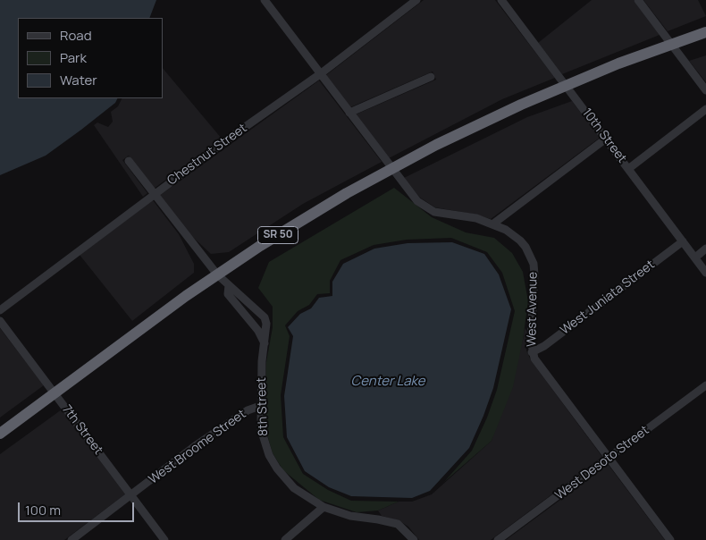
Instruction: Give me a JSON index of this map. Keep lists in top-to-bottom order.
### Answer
{
  "streets": {
    "highway": ["SR 50"],
    "street": [
      "10th Street",
      "Chestnut Street",
      "West Juniata Street",
      "West Avenue",
      "8th Street",
      "7th Street",
      "West Broome Street",
      "West Desoto Street"
    ]
  },
  "crossings": [
    ["10th Street", "SR 50"],
    ["10th Street", "West Juniata Street"],
    ["Chestnut Street", "West Avenue"],
    ["Chestnut Street", "8th Street"],
    ["SR 50", "West Avenue"],
    ["SR 50", "8th Street"],
    ["SR 50", "7th Street"],
    ["West Juniata Street", "West Avenue"],
    ["West Avenue", "West Desoto Street"],
    ["8th Street", "West Broome Street"],
    ["7th Street", "West Broome Street"]
  ],
  "water": ["Center Lake"],
  "legend": ["Road", "Park", "Water"],
  "scale_bar": "100 m"
}
